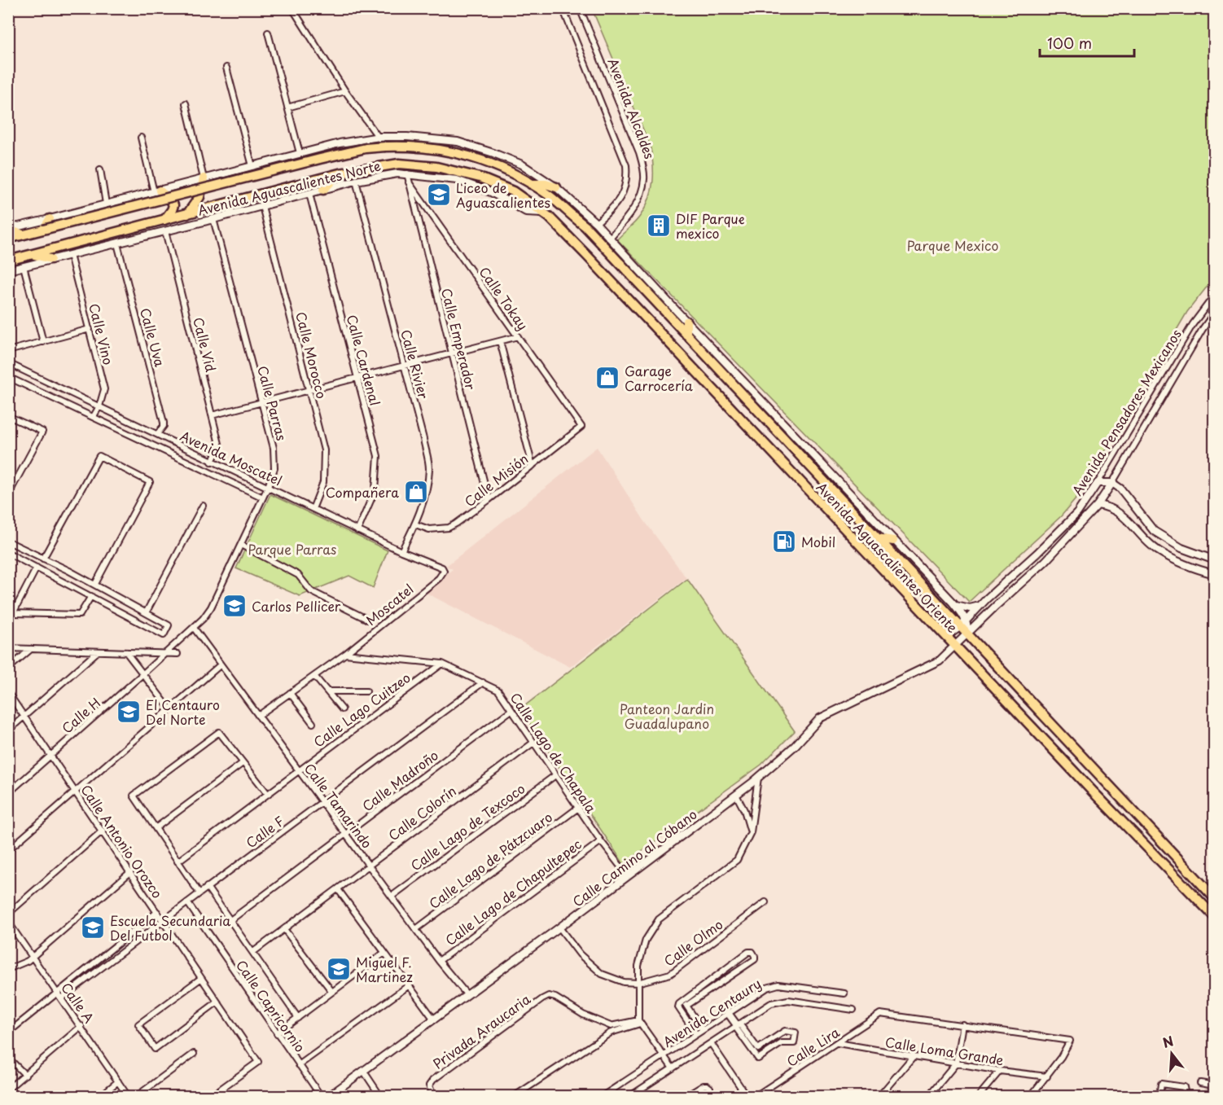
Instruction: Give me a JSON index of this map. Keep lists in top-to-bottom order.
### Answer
{
  "streets": {
    "main road": ["Avenida Aguascalientes Norte", "Avenida Aguascalientes Oriente"],
    "street": [
      "Avenida Alcaldes",
      "Calle Tokay",
      "Calle Vino",
      "Calle Uva",
      "Calle Emperador",
      "Calle Vid",
      "Calle Morocco",
      "Calle Cardenal",
      "Calle Rivier",
      "Calle Parras",
      "Avenida Pensadores Mexicanos",
      "Avenida Moscatel",
      "Calle Misión",
      "Moscatel",
      "Calle Lago Cuitzeo",
      "Calle H",
      "Calle Lago de Chapala",
      "Calle Madroño",
      "Calle Tamarindo",
      "Calle Colorín",
      "Calle Lago de Texcoco",
      "Calle F",
      "Calle Antonio Orozco",
      "Calle Camino al Cóbano",
      "Calle Lago de Pátzcuaro",
      "Calle Lago de Chapultepec",
      "Calle Olmo",
      "Calle A",
      "Calle Capricornio",
      "Avenida Centaury",
      "Privada Araucaria",
      "Calle Lira",
      "Calle Loma Grande"
    ]
  },
  "crossings": [
    ["Avenida Alcaldes", "Avenida Aguascalientes Norte"],
    ["Avenida Alcaldes", "Avenida Aguascalientes Oriente"],
    ["Avenida Aguascalientes Norte", "Calle Vino"],
    ["Avenida Aguascalientes Norte", "Calle Uva"],
    ["Avenida Aguascalientes Norte", "Calle Emperador"],
    ["Avenida Aguascalientes Norte", "Calle Vid"],
    ["Avenida Aguascalientes Norte", "Calle Morocco"],
    ["Avenida Aguascalientes Norte", "Calle Cardenal"],
    ["Avenida Aguascalientes Norte", "Calle Rivier"],
    ["Avenida Aguascalientes Norte", "Calle Parras"],
    ["Avenida Aguascalientes Norte", "Avenida Aguascalientes Oriente"],
    ["Calle Tokay", "Calle Emperador"],
    ["Calle Tokay", "Calle Misión"],
    ["Calle Vino", "Avenida Moscatel"],
    ["Calle Uva", "Avenida Moscatel"],
    ["Calle Emperador", "Calle Misión"],
    ["Calle Vid", "Avenida Moscatel"],
    ["Calle Morocco", "Avenida Moscatel"],
    ["Calle Cardenal", "Avenida Moscatel"],
    ["Calle Rivier", "Avenida Moscatel"],
    ["Calle Rivier", "Calle Misión"],
    ["Calle Parras", "Avenida Moscatel"],
    ["Calle Parras", "Calle H"],
    ["Calle Parras", "Calle Tamarindo"],
    ["Avenida Pensadores Mexicanos", "Avenida Aguascalientes Oriente"],
    ["Avenida Pensadores Mexicanos", "Calle Camino al Cóbano"],
    ["Avenida Moscatel", "Moscatel"],
    ["Avenida Aguascalientes Oriente", "Calle Camino al Cóbano"],
    ["Moscatel", "Calle Lago de Chapala"],
    ["Moscatel", "Calle Tamarindo"],
    ["Calle Lago Cuitzeo", "Calle Lago de Chapala"],
    ["Calle Lago Cuitzeo", "Calle Tamarindo"],
    ["Calle H", "Calle Antonio Orozco"],
    ["Calle Lago de Chapala", "Calle Madroño"],
    ["Calle Lago de Chapala", "Calle Colorín"],
    ["Calle Lago de Chapala", "Calle Lago de Texcoco"],
    ["Calle Lago de Chapala", "Calle F"],
    ["Calle Lago de Chapala", "Calle Camino al Cóbano"],
    ["Calle Lago de Chapala", "Calle Lago de Pátzcuaro"],
    ["Calle Lago de Chapala", "Calle Lago de Chapultepec"],
    ["Calle Madroño", "Calle Tamarindo"],
    ["Calle Tamarindo", "Calle Colorín"],
    ["Calle Tamarindo", "Calle Lago de Texcoco"],
    ["Calle Tamarindo", "Calle F"],
    ["Calle Tamarindo", "Calle Camino al Cóbano"],
    ["Calle Tamarindo", "Calle Lago de Pátzcuaro"],
    ["Calle Tamarindo", "Calle Lago de Chapultepec"],
    ["Calle F", "Calle Antonio Orozco"],
    ["Calle F", "Calle A"],
    ["Calle F", "Calle Capricornio"],
    ["Calle Camino al Cóbano", "Calle Olmo"],
    ["Calle Lira", "Calle Loma Grande"]
  ],
  "parks": ["Parque Mexico", "Parque Parras", "Panteon Jardin Guadalupano"],
  "places": {
    "school or university": [
      "Liceo de Aguascalientes",
      "Carlos Pellicer",
      "El Centauro Del Norte",
      "Escuela Secundaria Del Futbol",
      "Miguel F. Martinez"
    ],
    "building": ["DIF Parque mexico"],
    "shop": ["Garage Carrocería", "Compañera"],
    "fuel station": ["Mobil"]
  },
  "scale_bar": "100 m",
  "north": "top"
}
